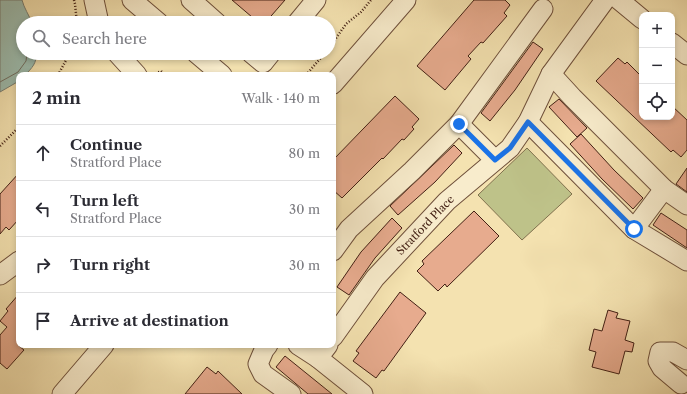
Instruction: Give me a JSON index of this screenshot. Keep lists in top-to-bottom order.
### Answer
{
  "streets": {
    "street": ["Stratford Place"]
  },
  "page": {
    "map_buttons": ["+", "−"],
    "search": "Search here",
    "heading": ["2 min", "Walk · 140 m"],
    "list": [
      ["Continue", "Stratford Place", "80 m"],
      ["Turn left", "Stratford Place", "30 m"],
      ["Turn right", "30 m"],
      "Arrive at destination"
    ]
  }
}
